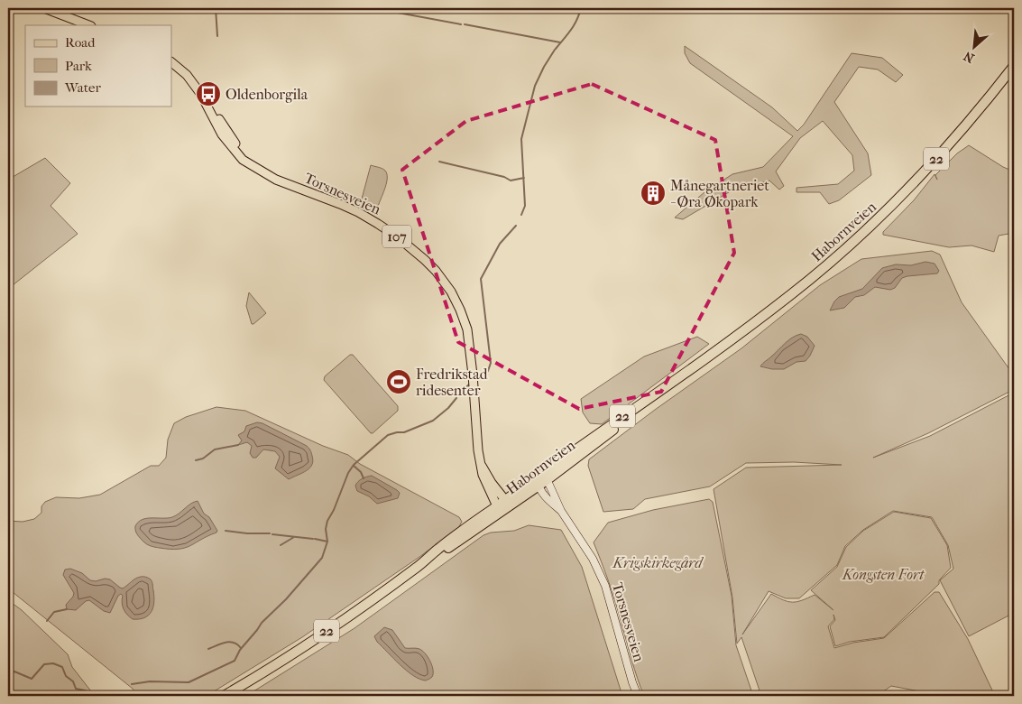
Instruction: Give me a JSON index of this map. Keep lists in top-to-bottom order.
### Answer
{
  "streets": {
    "highway": ["22", "Habornveien"],
    "main road": ["Torsnesveien", "107"]
  },
  "crossings": [
    ["Torsnesveien", "Habornveien"]
  ],
  "parks": ["Krigskirkegård", "Kongsten Fort"],
  "places": {
    "bus stop": ["Oldenborgila"],
    "building": ["Månegartneriet - Øra Økopark"],
    "sports": ["Fredrikstad ridesenter"]
  },
  "legend": ["Road", "Park", "Water"],
  "north": "bottom left"
}
